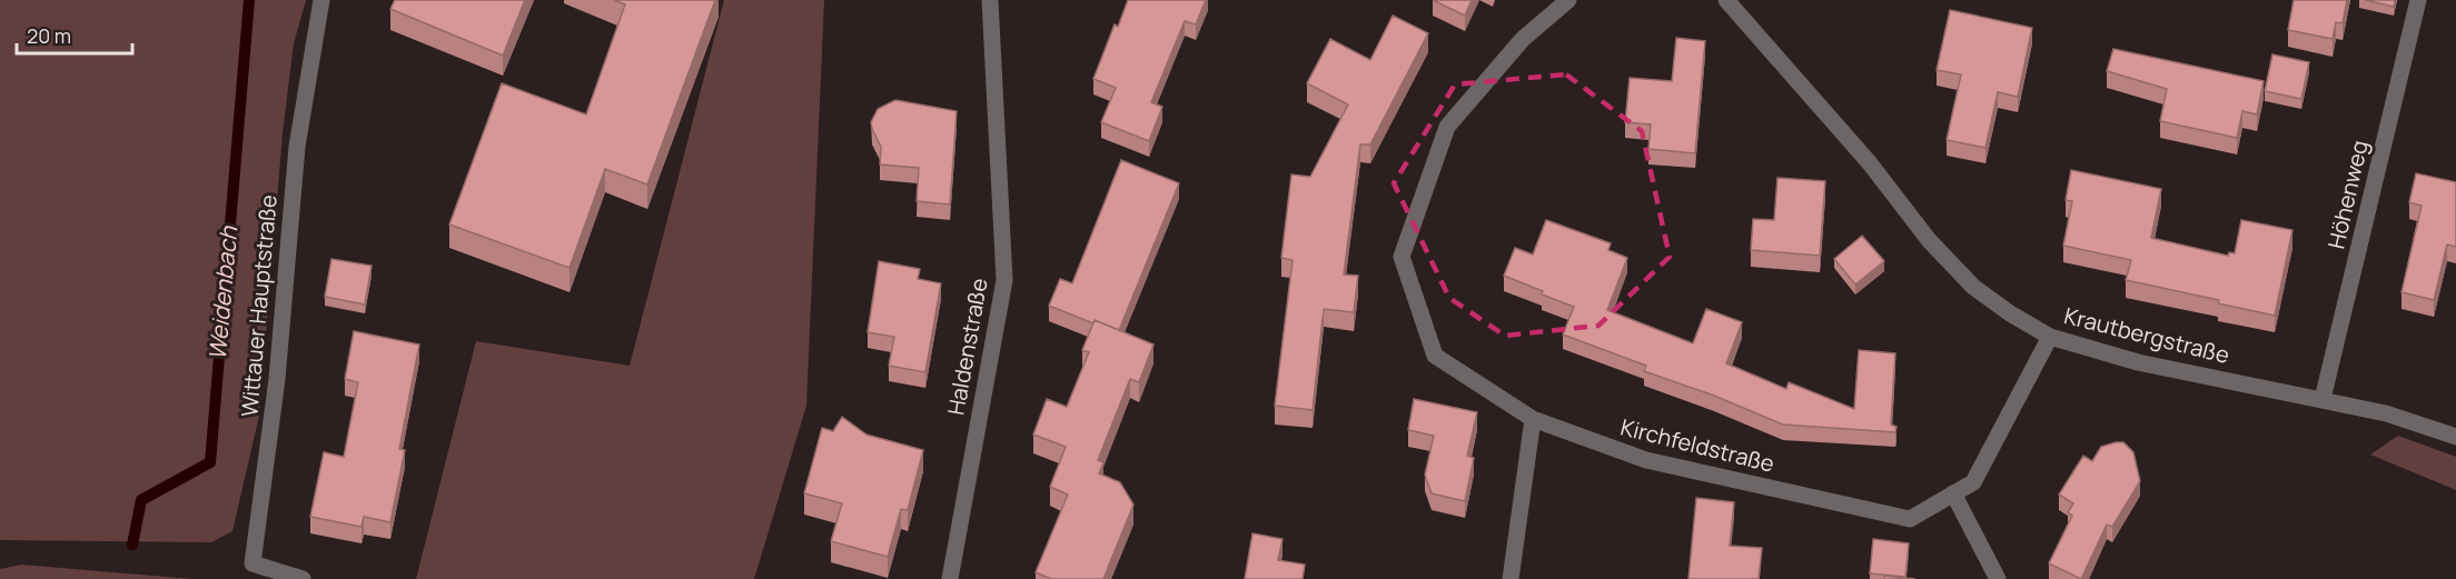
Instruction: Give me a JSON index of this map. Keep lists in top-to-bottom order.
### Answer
{
  "streets": {
    "street": [
      "Höhenweg",
      "Wittauer Hauptstraße",
      "Krautbergstraße",
      "Haldenstraße",
      "Kirchfeldstraße"
    ]
  },
  "crossings": [
    ["Höhenweg", "Krautbergstraße"],
    ["Krautbergstraße", "Kirchfeldstraße"]
  ],
  "water": ["Weidenbach"],
  "scale_bar": "20 m"
}
